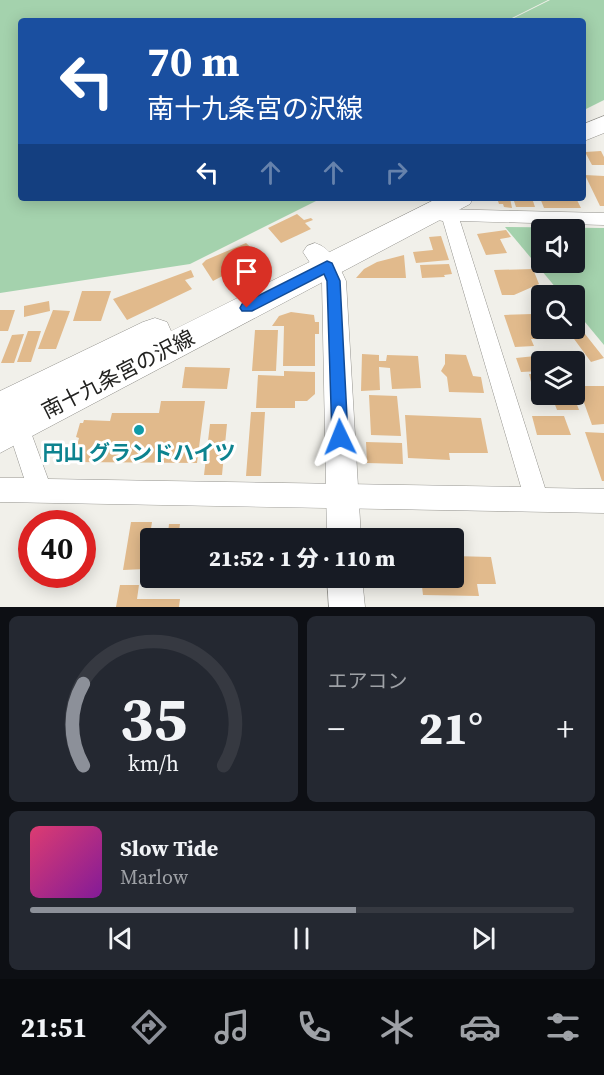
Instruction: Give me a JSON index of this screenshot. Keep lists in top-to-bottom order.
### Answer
{
  "streets": {
    "main road": ["南十九条宮の沢線"]
  },
  "places": ["円山 グランドハイツ"],
  "page": {
    "turn": ["70 m", "南十九条宮の沢線"],
    "limit": "40",
    "trip": "21:52 · 1 分 · 110 m",
    "tile": "エアコン",
    "heat": ["−", "21°", "+"],
    "song": ["Slow Tide", "Marlow"],
    "tabs": "21:51",
    "gauge": ["35", "km/h"]
  }
}
